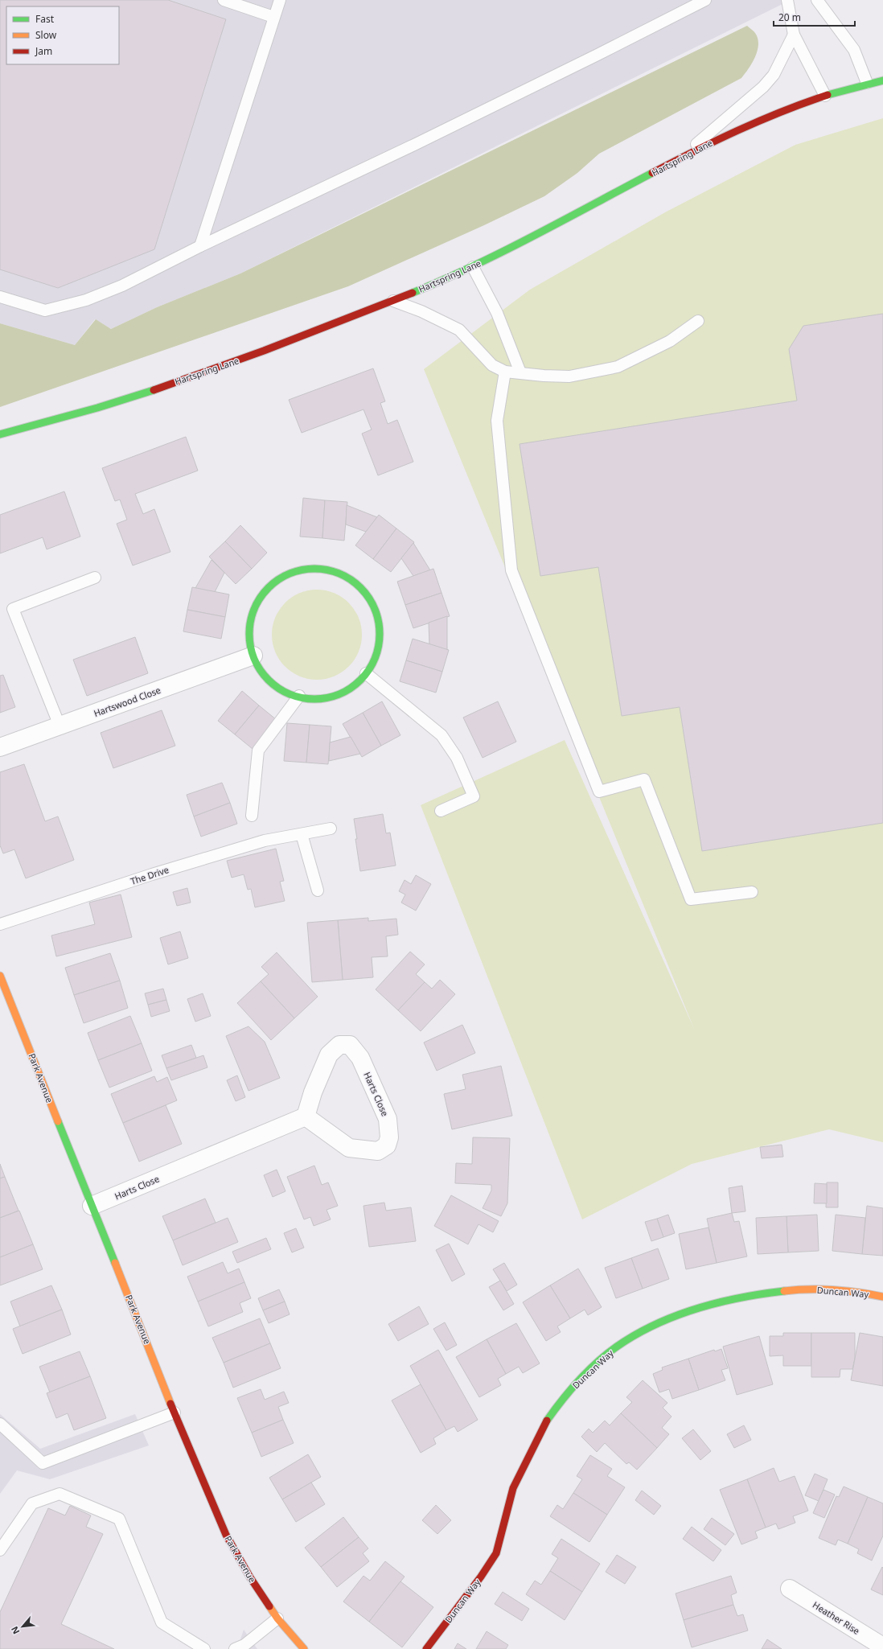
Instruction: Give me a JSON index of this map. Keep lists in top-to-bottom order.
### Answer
{
  "streets": {
    "street": [
      "Hartspring Lane",
      "Hartswood Close",
      "Park Avenue",
      "Harts Close",
      "Duncan Way",
      "Heather Rise"
    ],
    "lane": ["The Drive"]
  },
  "crossings": [
    ["Park Avenue", "Harts Close"]
  ],
  "legend": ["Fast", "Slow", "Jam"],
  "scale_bar": "20 m",
  "north": "bottom left"
}
